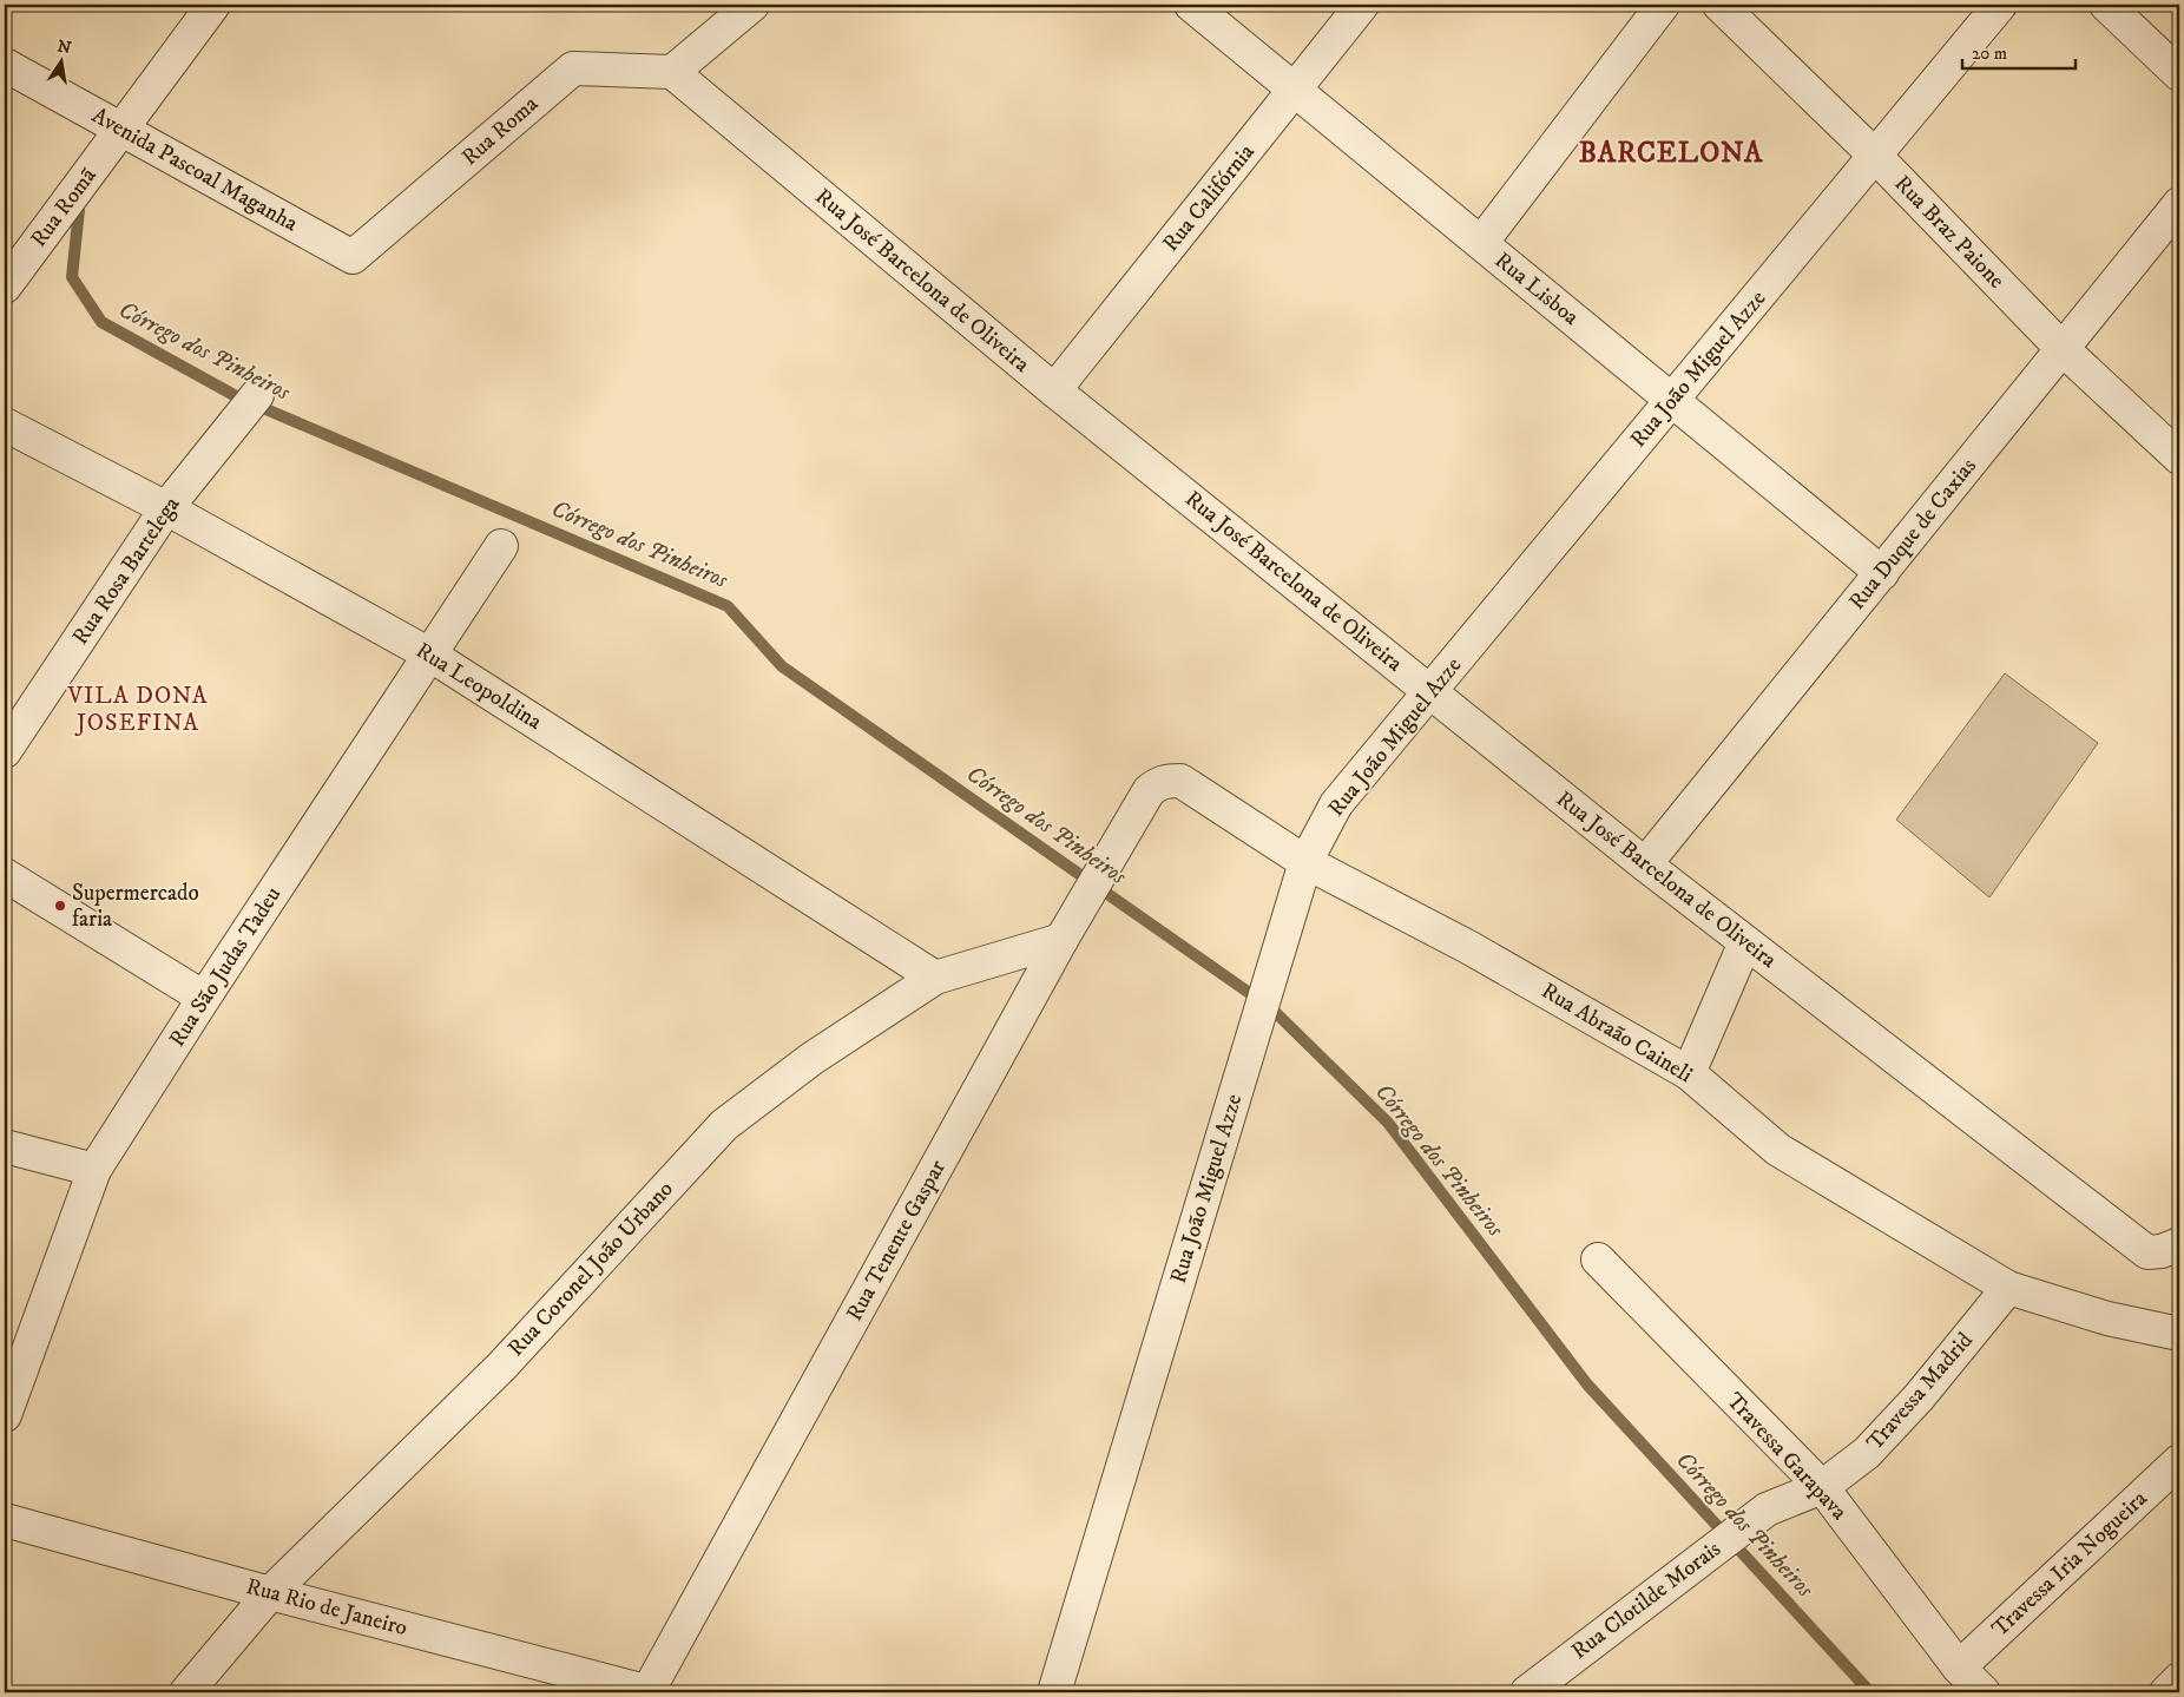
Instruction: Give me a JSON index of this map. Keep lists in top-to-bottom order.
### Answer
{
  "streets": {
    "street": [
      "Rua Roma",
      "Avenida Pascoal Maganha",
      "Rua Califórnia",
      "Rua Romã",
      "Rua Braz Paione",
      "Rua José Barcelona de Oliveira",
      "Rua Lisboa",
      "Rua João Miguel Azze",
      "Rua Duque de Caxias",
      "Rua Rosa Bartelega",
      "Rua Leopoldina",
      "Rua São Judas Tadeu",
      "Rua Abraão Caineli",
      "Rua Tenente Gaspar",
      "Rua Coronel João Urbano",
      "Travessa Madrid",
      "Travessa Garapava",
      "Travessa Iria Nogueira",
      "Rua Clotilde Morais",
      "Rua Rio de Janeiro"
    ]
  },
  "crossings": [
    ["Rua Roma", "Avenida Pascoal Maganha"],
    ["Rua Roma", "Rua José Barcelona de Oliveira"],
    ["Avenida Pascoal Maganha", "Rua Romã"],
    ["Rua Califórnia", "Rua José Barcelona de Oliveira"],
    ["Rua Califórnia", "Rua Lisboa"],
    ["Rua Braz Paione", "Rua João Miguel Azze"],
    ["Rua Braz Paione", "Rua Duque de Caxias"],
    ["Rua José Barcelona de Oliveira", "Rua João Miguel Azze"],
    ["Rua José Barcelona de Oliveira", "Rua Duque de Caxias"],
    ["Rua Lisboa", "Rua João Miguel Azze"],
    ["Rua Lisboa", "Rua Duque de Caxias"],
    ["Rua João Miguel Azze", "Rua Abraão Caineli"],
    ["Rua Rosa Bartelega", "Rua Leopoldina"],
    ["Rua Leopoldina", "Rua São Judas Tadeu"],
    ["Rua Leopoldina", "Rua Coronel João Urbano"],
    ["Rua Abraão Caineli", "Rua Tenente Gaspar"],
    ["Rua Abraão Caineli", "Travessa Madrid"],
    ["Rua Tenente Gaspar", "Rua Coronel João Urbano"],
    ["Rua Tenente Gaspar", "Rua Rio de Janeiro"],
    ["Rua Coronel João Urbano", "Rua Rio de Janeiro"],
    ["Travessa Madrid", "Travessa Garapava"],
    ["Travessa Madrid", "Rua Clotilde Morais"],
    ["Travessa Garapava", "Travessa Iria Nogueira"]
  ],
  "districts": ["BARCELONA", "VILA DONA JOSEFINA"],
  "water": ["Córrego dos Pinheiros"],
  "places": ["Supermercado faria"],
  "scale_bar": "20 m",
  "north": "top"
}
